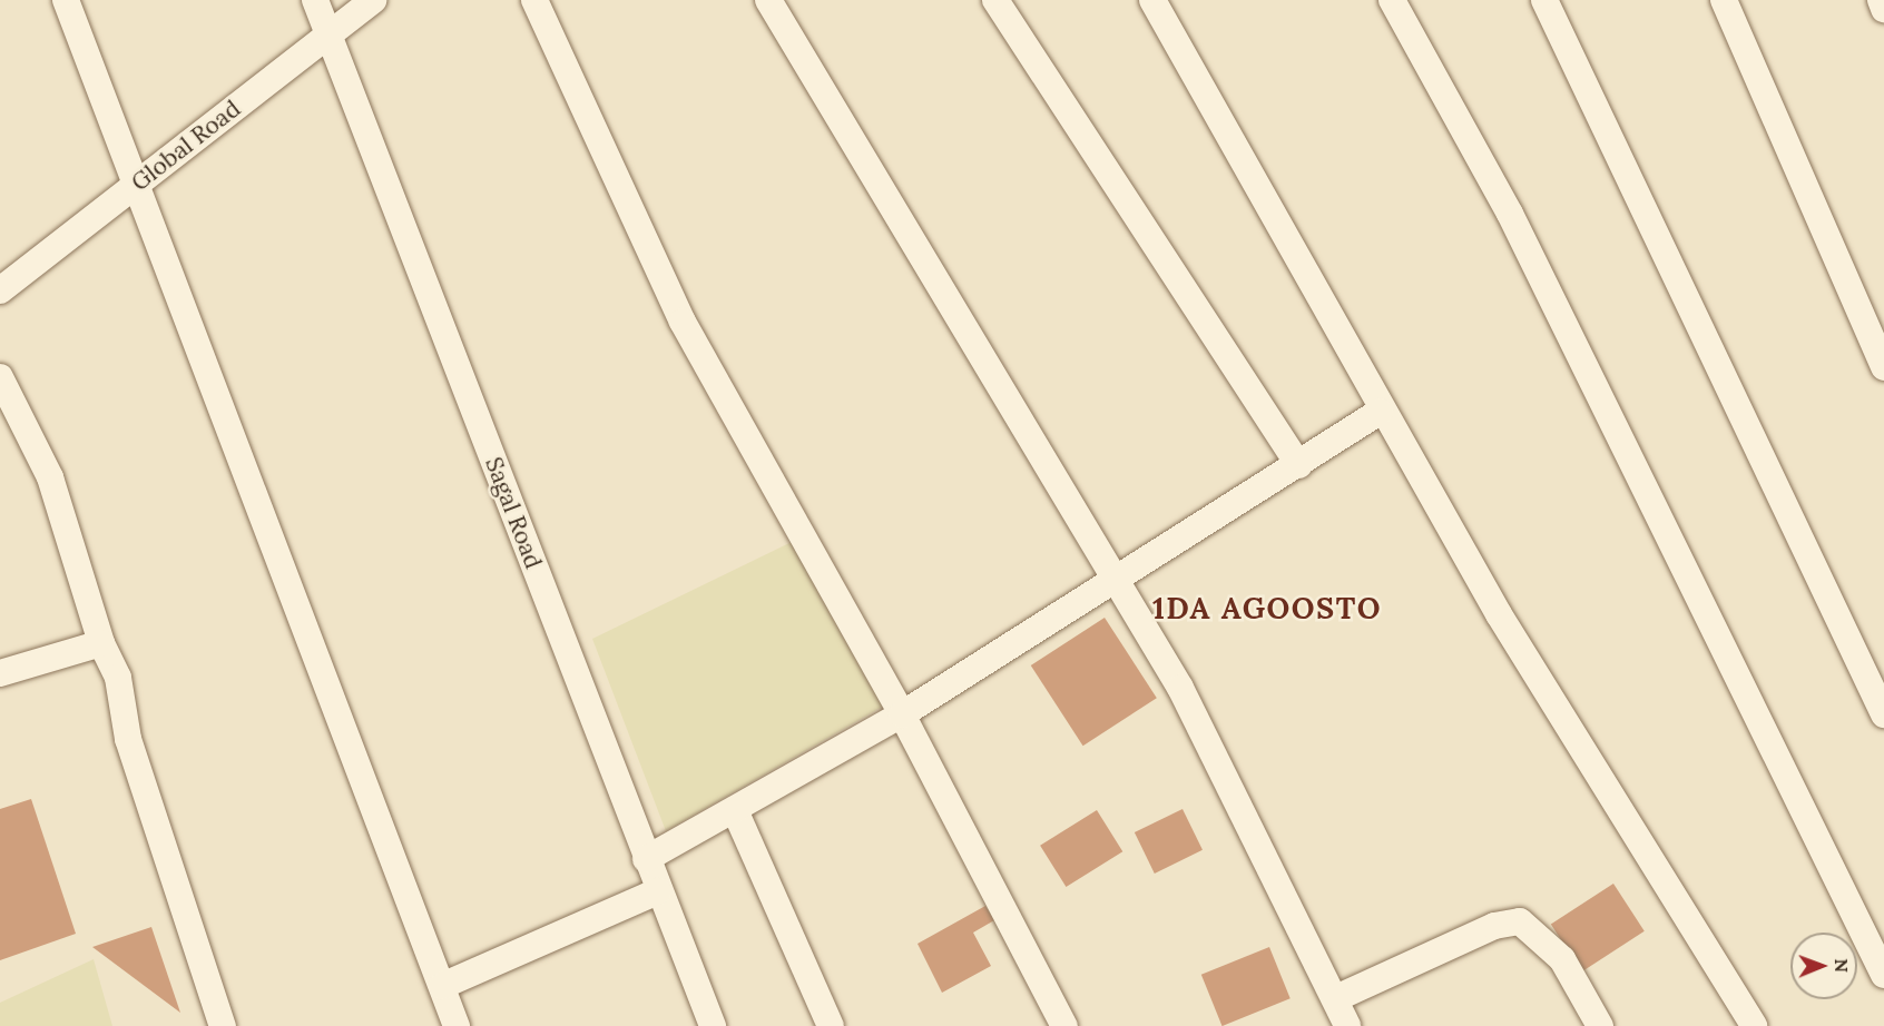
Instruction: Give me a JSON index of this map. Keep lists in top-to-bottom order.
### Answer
{
  "streets": {
    "street": ["Global Road", "Sagal Road"]
  },
  "crossings": [
    ["Global Road", "Sagal Road"]
  ],
  "districts": ["1DA AGOOSTO"],
  "north": "right"
}
